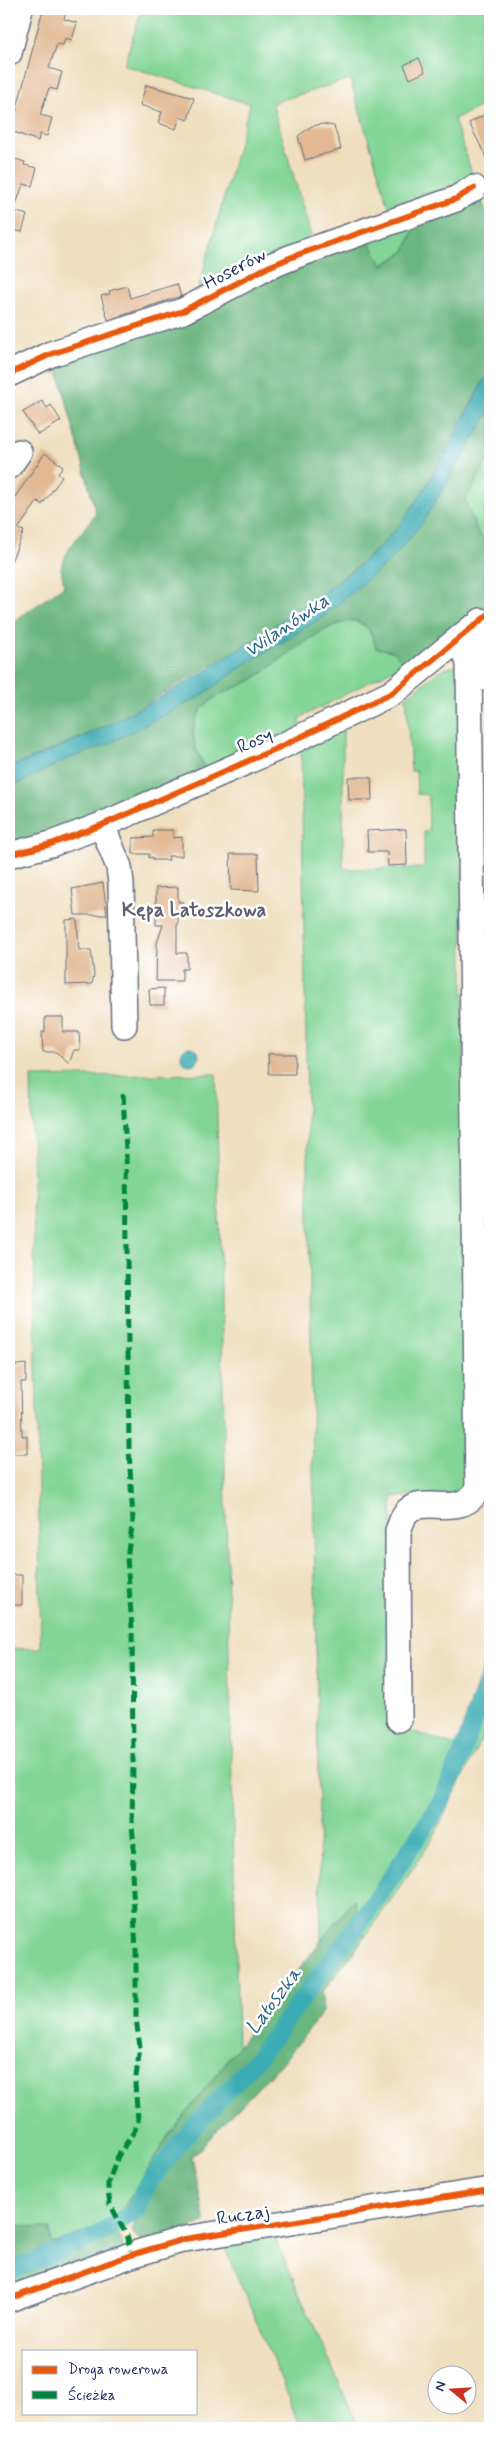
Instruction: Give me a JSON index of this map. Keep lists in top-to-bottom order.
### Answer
{
  "streets": {
    "street": ["Hoserów", "Rosy", "Ruczaj"]
  },
  "districts": ["Kępa Latoszkowa"],
  "water": ["Wilanówka", "Latoszka"],
  "legend": ["Droga rowerowa", "Ścieżka"],
  "north": "left"
}
